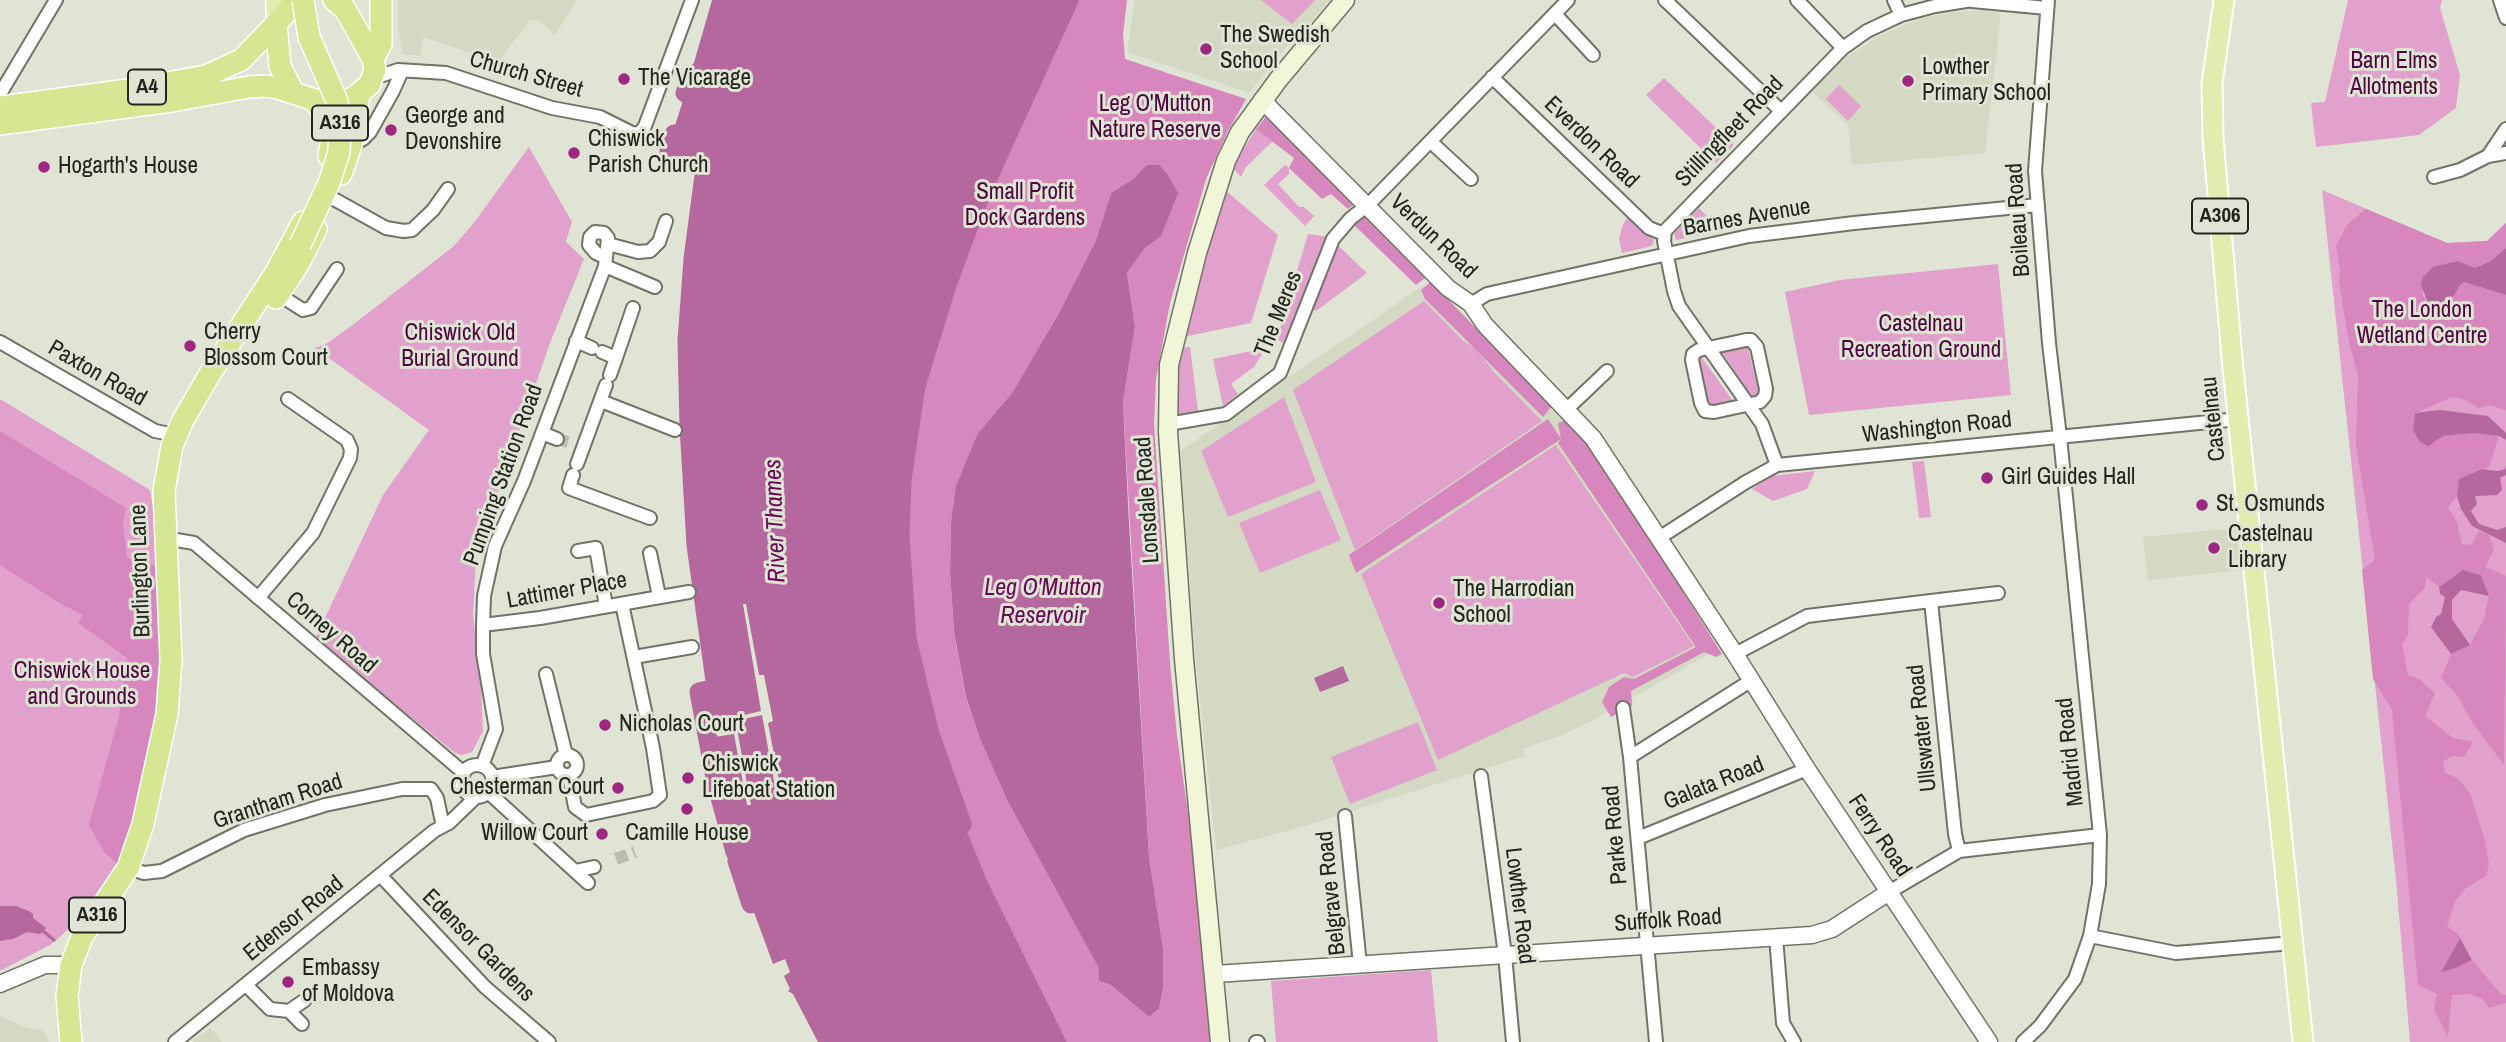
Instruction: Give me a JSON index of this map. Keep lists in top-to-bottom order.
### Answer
{
  "streets": {
    "highway": ["A4", "A316", "Burlington Lane"],
    "main road": ["A306", "Castelnau", "Lonsdale Road"],
    "street": [
      "Church Street",
      "Stillingfleet Road",
      "Everdon Road",
      "Barnes Avenue",
      "Boileau Road",
      "Verdun Road",
      "The Meres",
      "Paxton Road",
      "Washington Road",
      "Pumping Station Road",
      "Lattimer Place",
      "Corney Road",
      "Ullswater Road",
      "Madrid Road",
      "Galata Road",
      "Grantham Road",
      "Parke Road",
      "Ferry Road",
      "Belgrave Road",
      "Lowther Road",
      "Edensor Road",
      "Suffolk Road",
      "Edensor Gardens"
    ]
  },
  "crossings": [
    ["Church Street", "Burlington Lane"],
    ["A316", "Burlington Lane"],
    ["Stillingfleet Road", "Everdon Road"],
    ["Stillingfleet Road", "Boileau Road"],
    ["Everdon Road", "The Meres"],
    ["Barnes Avenue", "Boileau Road"],
    ["Barnes Avenue", "Verdun Road"],
    ["Boileau Road", "Washington Road"],
    ["Boileau Road", "Madrid Road"],
    ["Verdun Road", "The Meres"],
    ["Verdun Road", "Washington Road"],
    ["Verdun Road", "Lonsdale Road"],
    ["Verdun Road", "Ferry Road"],
    ["The Meres", "Lonsdale Road"],
    ["Paxton Road", "Burlington Lane"],
    ["Castelnau", "Washington Road"],
    ["Washington Road", "Madrid Road"],
    ["Pumping Station Road", "Lattimer Place"],
    ["Pumping Station Road", "Corney Road"],
    ["Pumping Station Road", "Edensor Road"],
    ["Lonsdale Road", "Suffolk Road"],
    ["Burlington Lane", "Corney Road"],
    ["Burlington Lane", "Grantham Road"],
    ["Corney Road", "Edensor Road"],
    ["Ullswater Road", "Suffolk Road"],
    ["Madrid Road", "Suffolk Road"],
    ["Galata Road", "Parke Road"],
    ["Galata Road", "Ferry Road"],
    ["Grantham Road", "Edensor Road"],
    ["Parke Road", "Suffolk Road"],
    ["Ferry Road", "Suffolk Road"],
    ["Belgrave Road", "Suffolk Road"],
    ["Lowther Road", "Suffolk Road"],
    ["Edensor Road", "Edensor Gardens"]
  ],
  "water": ["River Thames", "Leg O'Mutton Reservoir"],
  "parks": [
    "Barn Elms Allotments",
    "Leg O'Mutton Nature Reserve",
    "Small Profit Dock Gardens",
    "The London Wetland Centre",
    "Castelnau Recreation Ground",
    "Chiswick Old Burial Ground",
    "Chiswick House and Grounds"
  ],
  "places": [
    "The Swedish School",
    "The Vicarage",
    "Lowther Primary School",
    "George and Devonshire",
    "Chiswick Parish Church",
    "Hogarth's House",
    "Cherry Blossom Court",
    "Girl Guides Hall",
    "St. Osmunds",
    "Castelnau Library",
    "The Harrodian School",
    "Nicholas Court",
    "Chiswick Lifeboat Station",
    "Chesterman Court",
    "Camille House",
    "Willow Court",
    "Embassy of Moldova"
  ]
}
